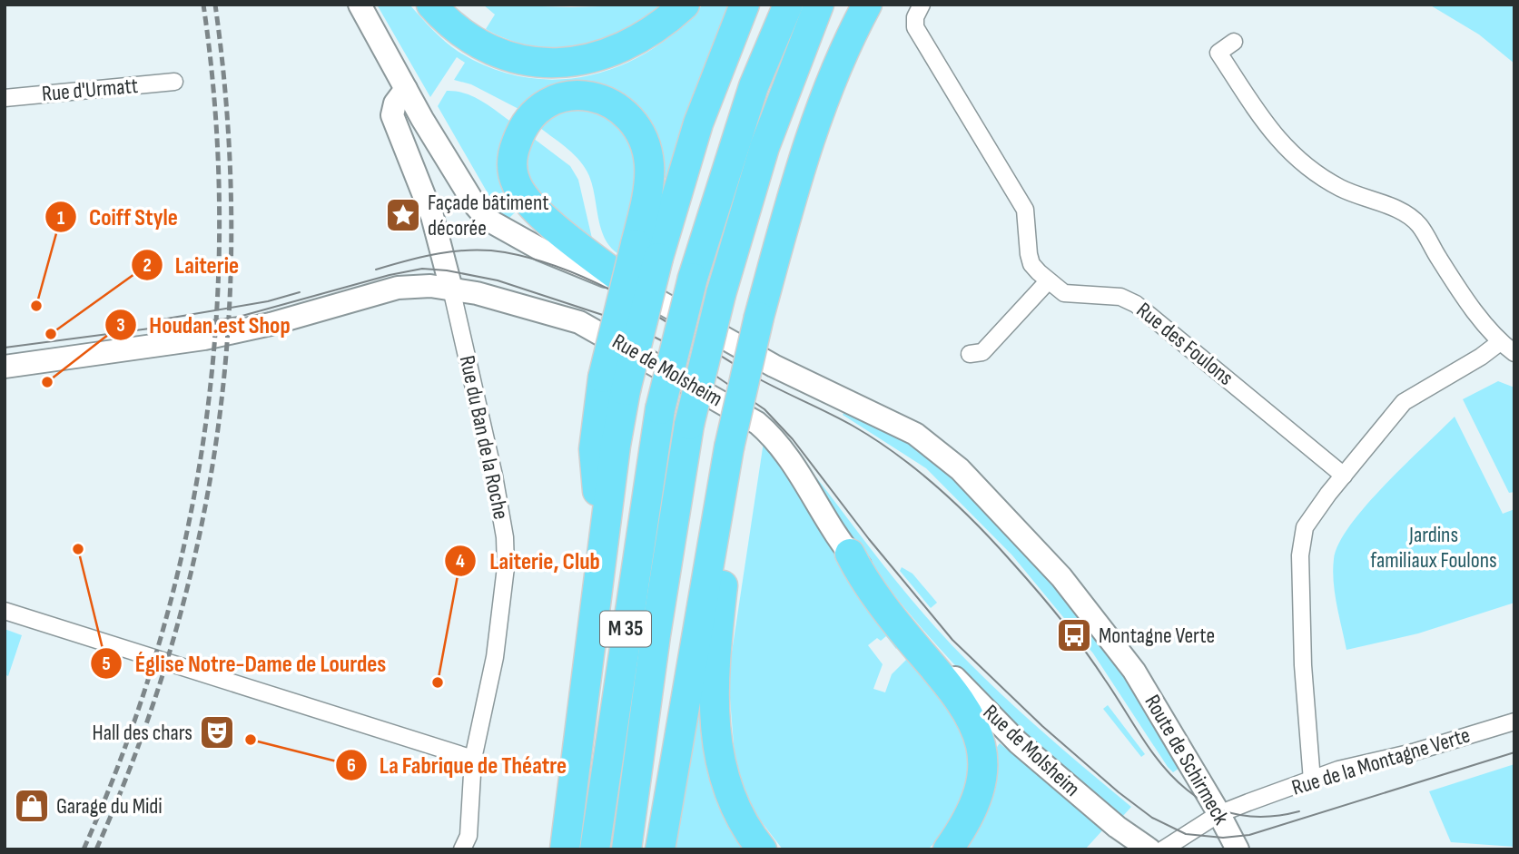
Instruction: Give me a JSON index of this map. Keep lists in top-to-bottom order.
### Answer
{
  "streets": {
    "highway": ["M 35"],
    "main road": ["Rue de Molsheim", "Route de Schirmeck"],
    "street": [
      "Rue d'Urmatt",
      "Rue des Foulons",
      "Rue du Ban de la Roche",
      "Rue de la Montagne Verte"
    ]
  },
  "crossings": [
    ["Rue de Molsheim", "Rue du Ban de la Roche"],
    ["Route de Schirmeck", "Rue de la Montagne Verte"]
  ],
  "parks": ["Jardins familiaux Foulons"],
  "places": {
    "place": ["Façade bâtiment décorée"],
    "other": [
      "Coiff Style",
      "Laiterie",
      "Houdan.est Shop",
      "Église Notre-Dame de Lourdes",
      "Laiterie, Club",
      "La Fabrique de Théatre"
    ],
    "bus stop": ["Montagne Verte"],
    "theatre": ["Hall des chars"],
    "shop": ["Garage du Midi"]
  }
}
